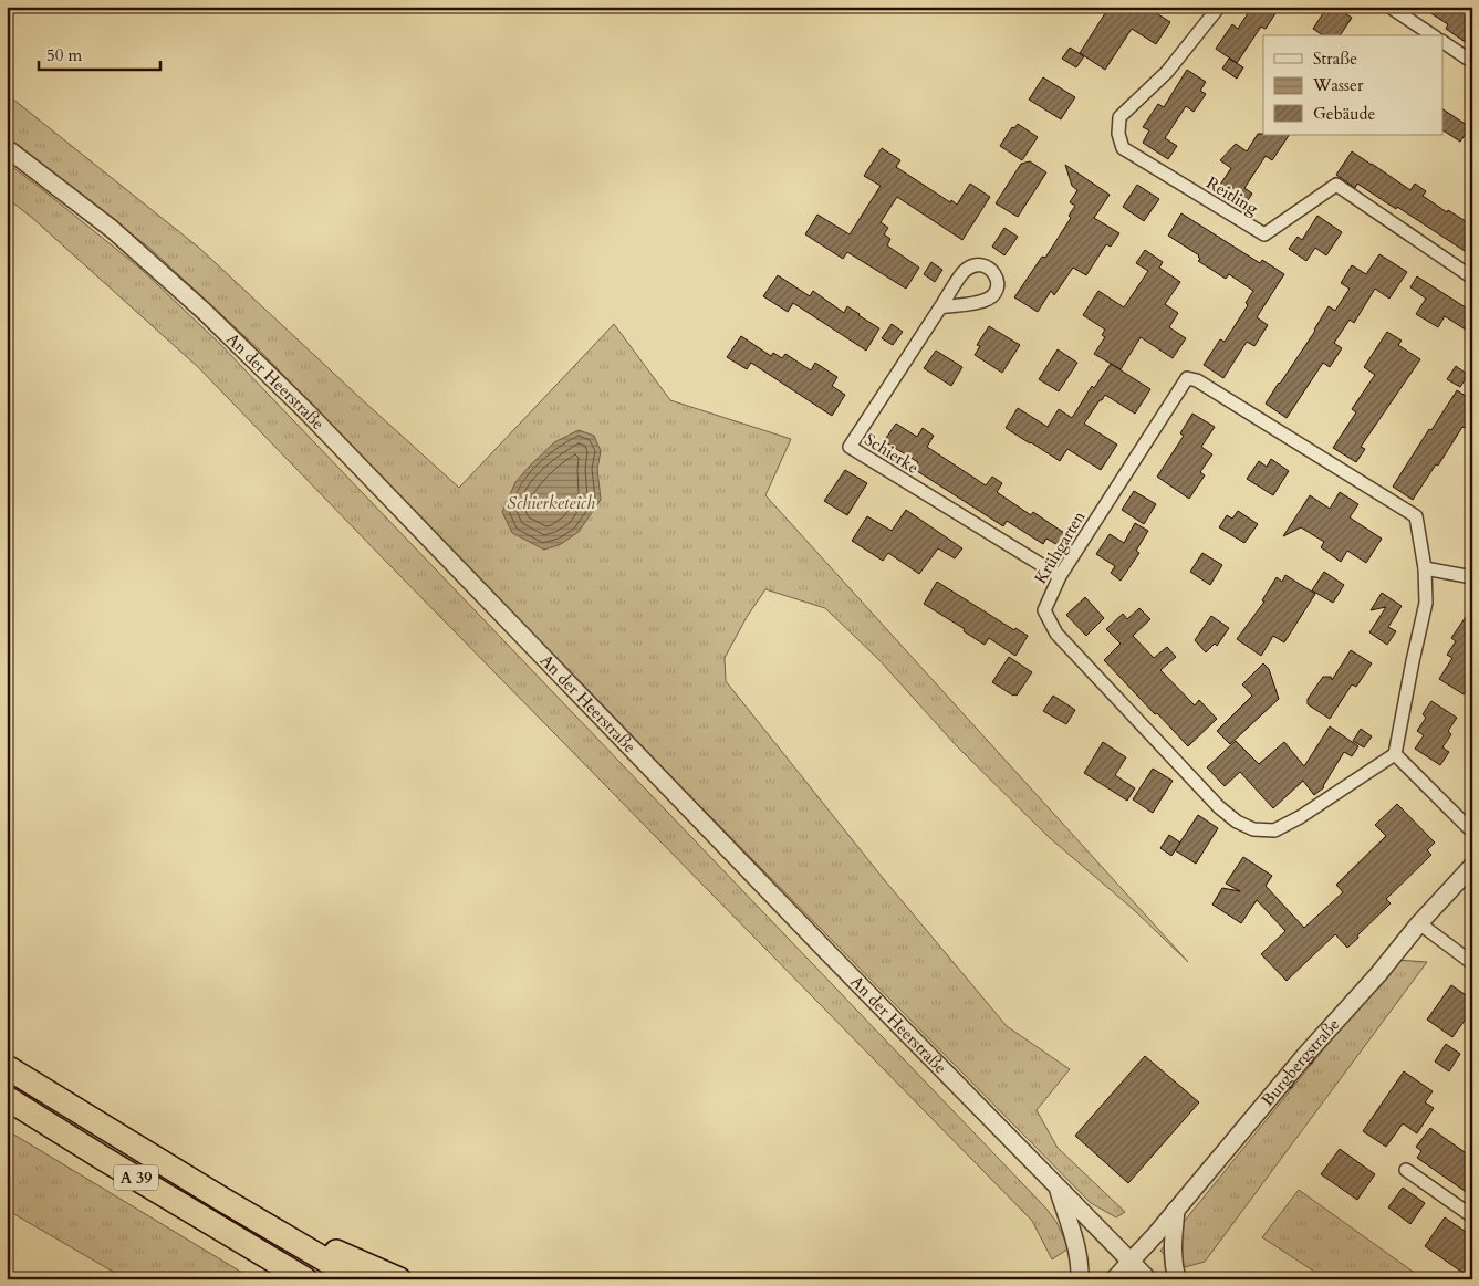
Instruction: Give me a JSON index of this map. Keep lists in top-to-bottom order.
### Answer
{
  "streets": {
    "highway": ["A 39"],
    "street": [
      "Reitling",
      "An der Heerstraße",
      "Schierke",
      "Krühgarten",
      "Burgbergstraße"
    ]
  },
  "crossings": [
    ["An der Heerstraße", "Burgbergstraße"],
    ["Schierke", "Krühgarten"]
  ],
  "water": ["Schierketeich"],
  "legend": ["Straße", "Wasser", "Gebäude"],
  "scale_bar": "50 m"
}
